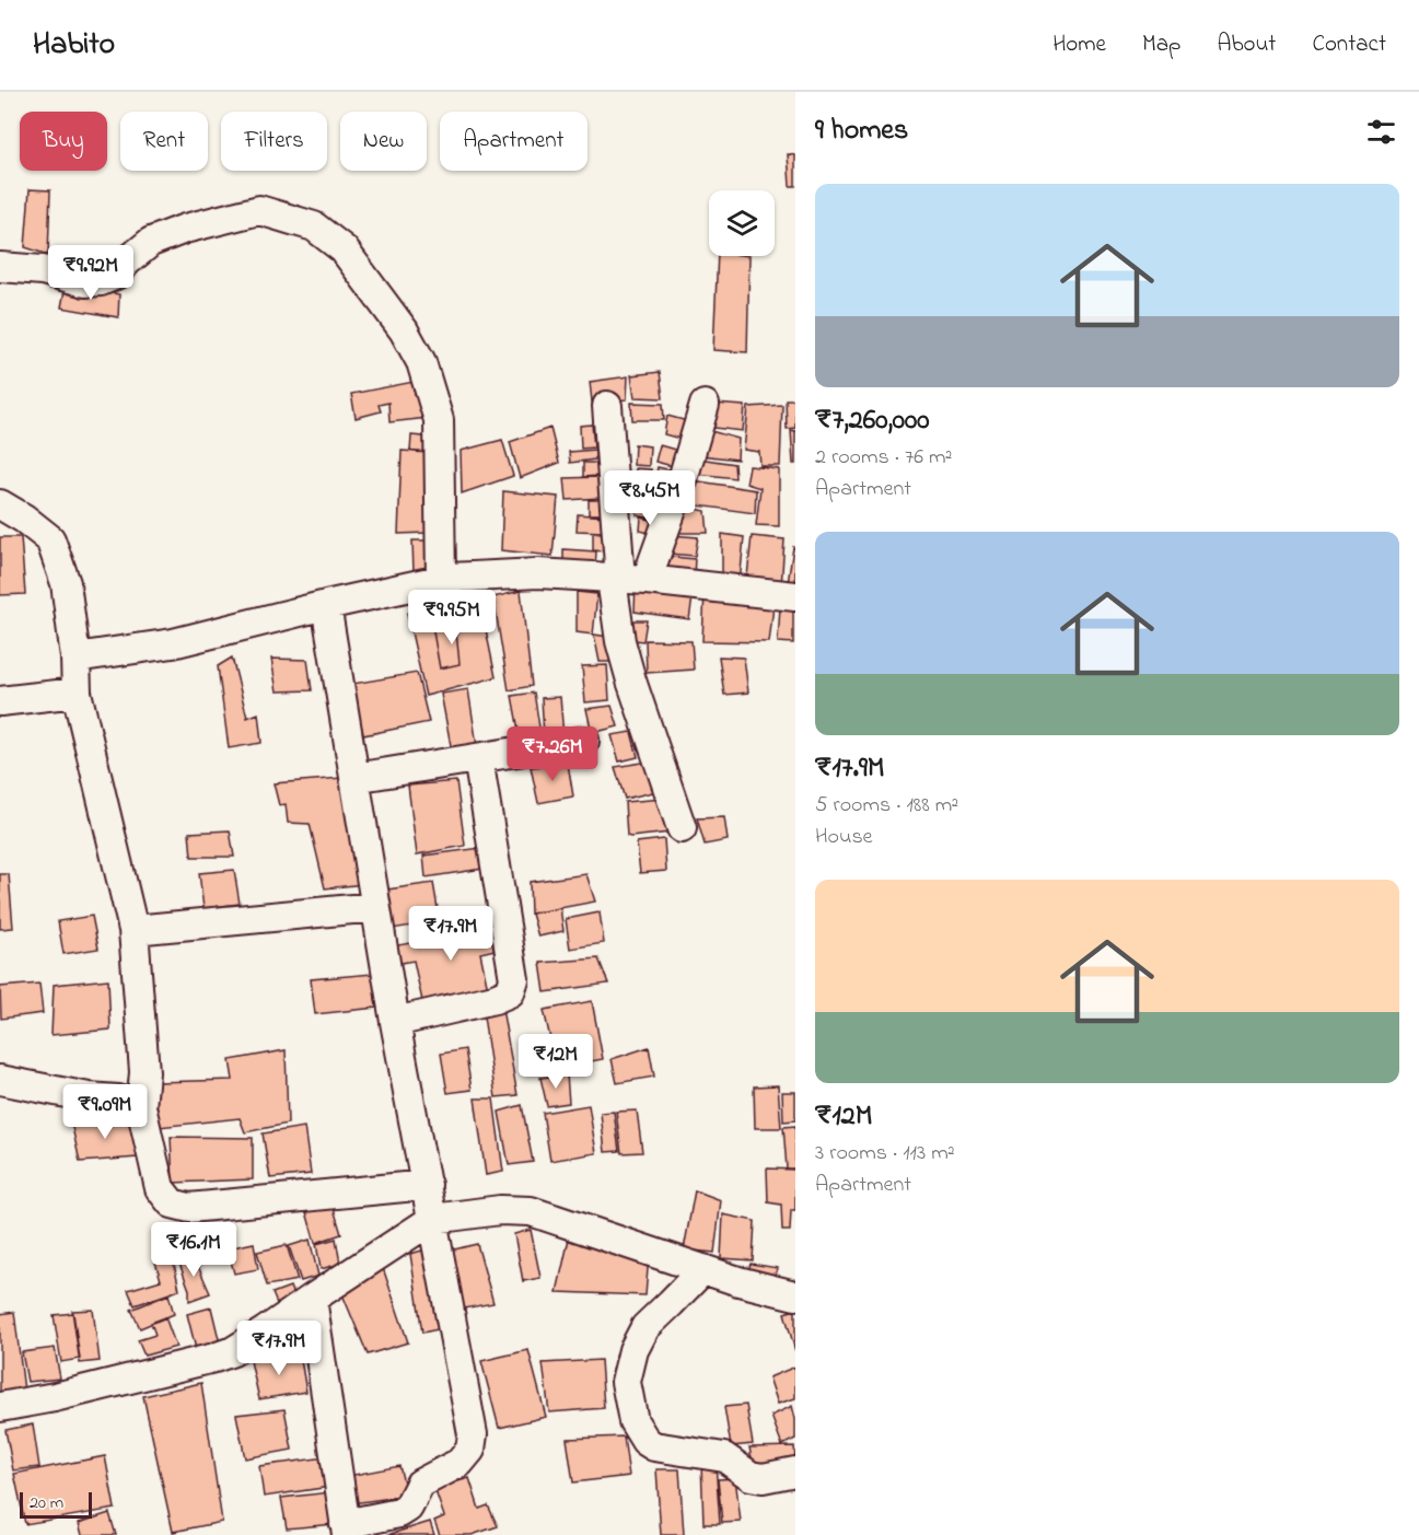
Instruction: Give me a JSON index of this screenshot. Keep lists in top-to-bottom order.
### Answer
{
  "scale_bar": "20 m",
  "page": {
    "header": "Habito",
    "nav": [
      "Home",
      "Map",
      "About",
      "Contact"
    ],
    "heading": "9 homes",
    "chip": [
      "Buy",
      "Rent",
      "Filters",
      "New",
      "Apartment"
    ],
    "list": [
      {
        "name": "₹7,260,000",
        "note": "2 rooms · 76 m² · Apartment"
      },
      {
        "name": "₹17.9M",
        "note": "5 rooms · 188 m² · House"
      },
      {
        "name": "₹12M",
        "note": "3 rooms · 113 m² · Apartment"
      }
    ],
    "price": [
      "₹9.92M",
      "₹8.45M",
      "₹9.95M",
      "₹7.26M",
      "₹17.9M",
      "₹12M",
      "₹9.09M",
      "₹16.1M",
      "₹17.9M"
    ],
    "scale": "20 m"
  }
}
